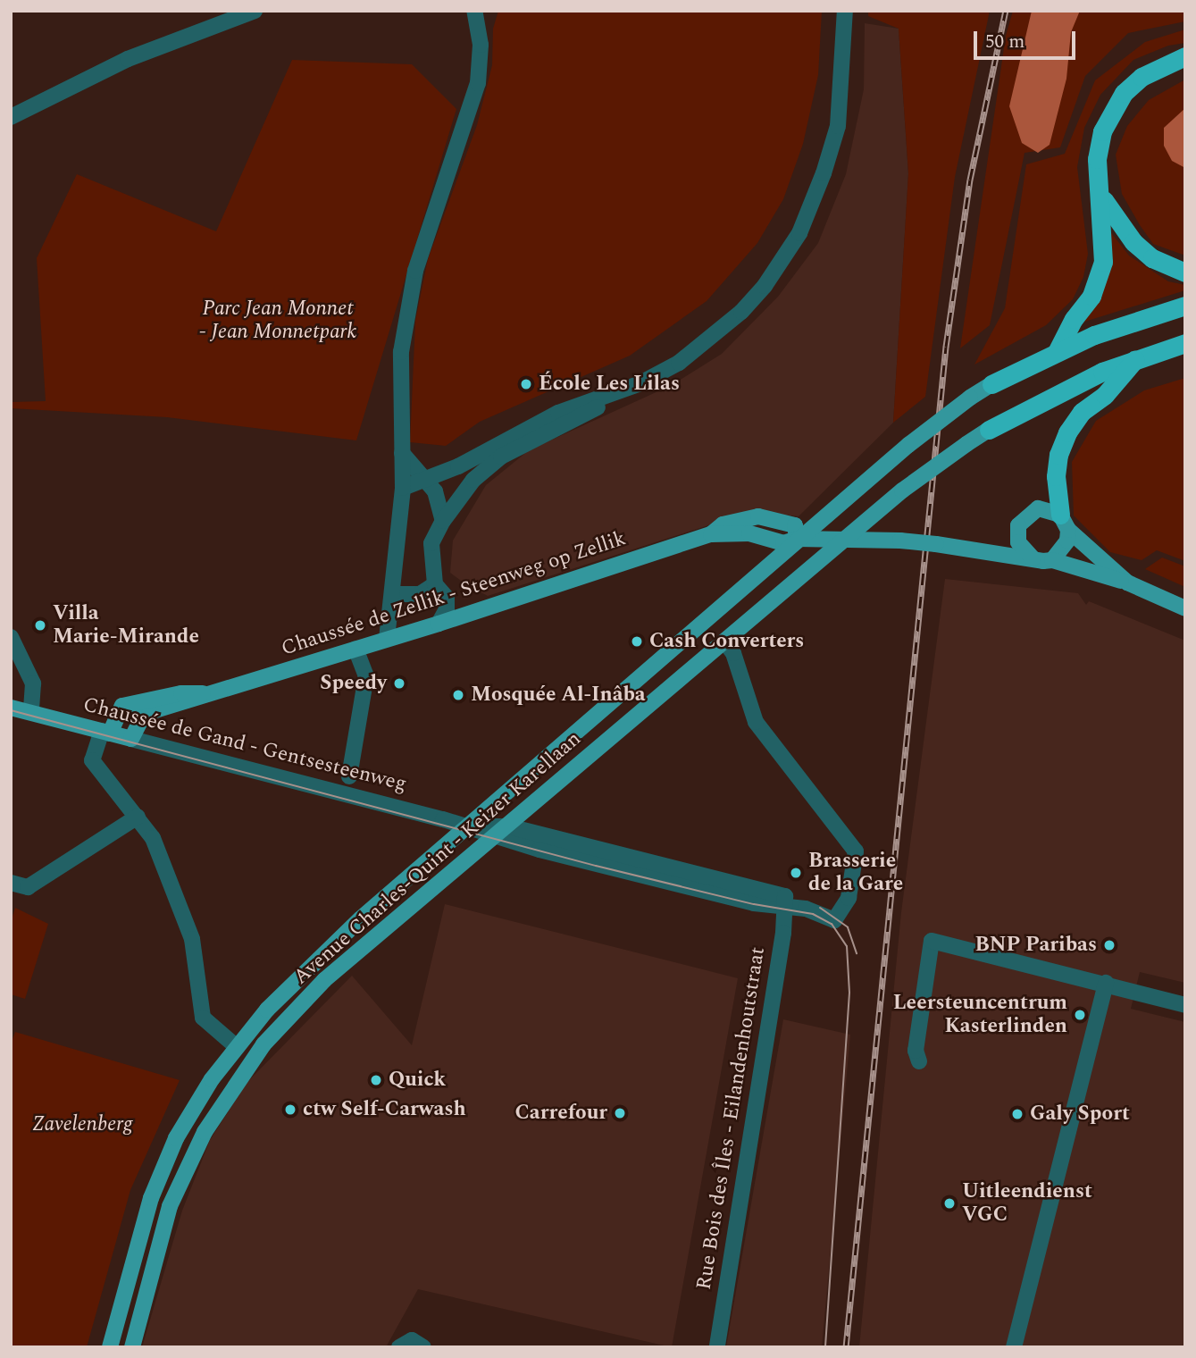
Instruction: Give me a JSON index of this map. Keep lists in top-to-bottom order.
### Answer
{
  "streets": {
    "main road": ["Chaussée de Zellik - Steenweg op Zellik", "Chaussée de Gand - Gentsesteenweg", "Avenue Charles-Quint - Keizer Karellaan"],
    "street": ["Rue Bois des Îles - Eilandenhoutstraat"]
  },
  "crossings": [
    ["Chaussée de Zellik - Steenweg op Zellik", "Chaussée de Gand - Gentsesteenweg"],
    ["Chaussée de Zellik - Steenweg op Zellik", "Avenue Charles-Quint - Keizer Karellaan"],
    ["Chaussée de Gand - Gentsesteenweg", "Avenue Charles-Quint - Keizer Karellaan"],
    ["Chaussée de Gand - Gentsesteenweg", "Rue Bois des Îles - Eilandenhoutstraat"]
  ],
  "parks": ["Parc Jean Monnet - Jean Monnetpark", "Zavelenberg"],
  "places": [
    "École Les Lilas",
    "Villa Marie-Mirande",
    "Cash Converters",
    "Speedy",
    "Mosquée Al-Inâba",
    "Brasserie de la Gare",
    "BNP Paribas",
    "Leersteuncentrum Kasterlinden",
    "Quick",
    "ctw Self-Carwash",
    "Carrefour",
    "Galy Sport",
    "Uitleendienst VGC"
  ],
  "scale_bar": "50 m"
}
